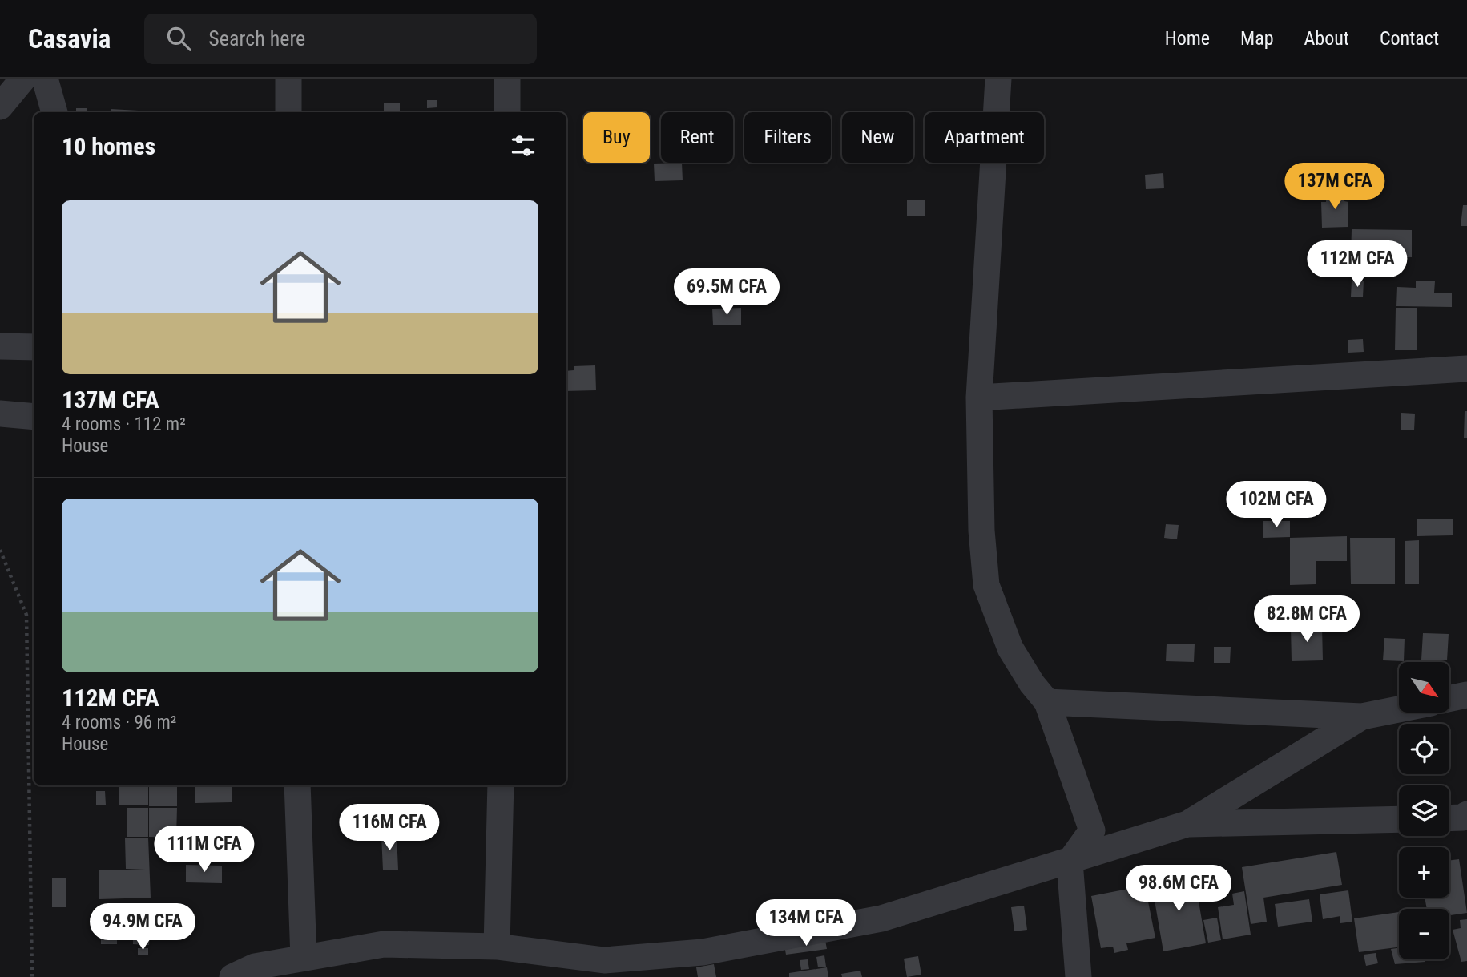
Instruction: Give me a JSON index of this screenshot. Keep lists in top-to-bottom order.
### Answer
{
  "north": "bottom right",
  "page": {
    "header": "Casavia",
    "search": "Search here",
    "nav": [
      "Home",
      "Map",
      "About",
      "Contact"
    ],
    "chip": [
      "Buy",
      "Rent",
      "Filters",
      "New",
      "Apartment"
    ],
    "heading": "10 homes",
    "price": [
      "137M CFA",
      "112M CFA",
      "69.5M CFA",
      "102M CFA",
      "82.8M CFA",
      "116M CFA",
      "111M CFA",
      "98.6M CFA",
      "134M CFA",
      "94.9M CFA"
    ],
    "list": [
      {
        "name": "137M CFA",
        "note": "4 rooms · 112 m² · House"
      },
      {
        "name": "112M CFA",
        "note": "4 rooms · 96 m² · House"
      }
    ],
    "map_buttons": ["+", "−"]
  }
}
